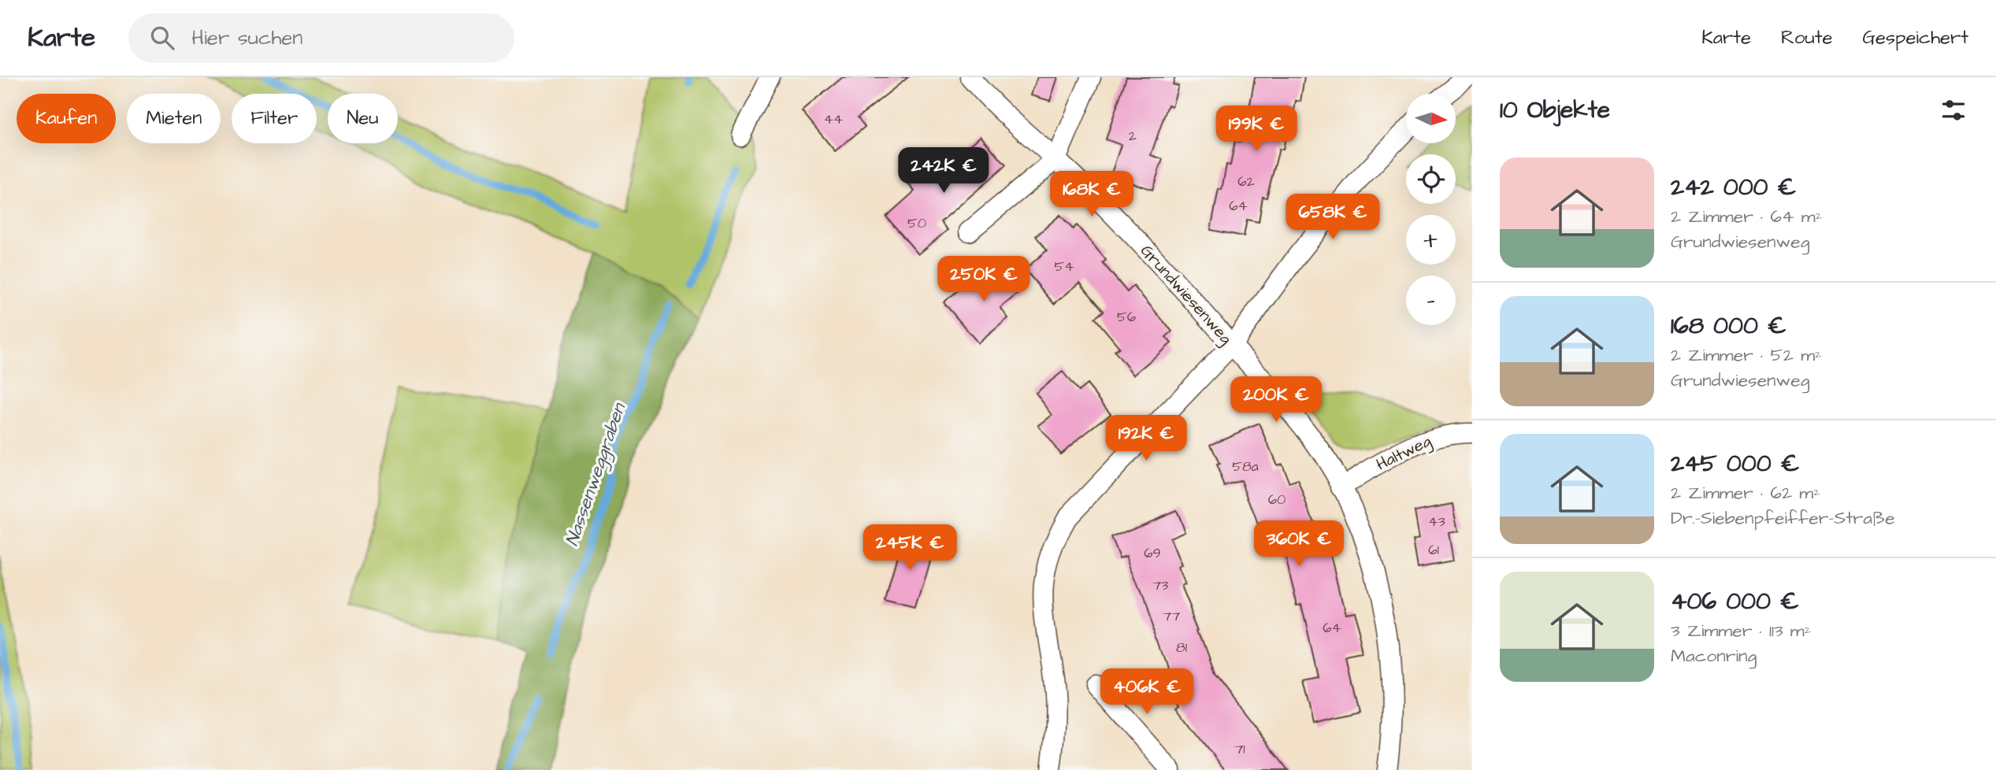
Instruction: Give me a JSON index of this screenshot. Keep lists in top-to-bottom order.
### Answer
{
  "streets": {
    "street": ["Grundwiesenweg", "Haltweg"]
  },
  "crossings": [
    ["Grundwiesenweg", "Haltweg"]
  ],
  "water": ["Nassenweggraben"],
  "house_numbers": [
    "44",
    "2",
    "62",
    "64",
    "50",
    "54",
    "56",
    "58a",
    "60",
    "43",
    "61",
    "69",
    "73",
    "77",
    "64",
    "81",
    "71"
  ],
  "north": "right",
  "page": {
    "header": "Karte",
    "search": "Hier suchen",
    "nav": ["Karte", "Route", "Gespeichert"],
    "heading": "10 Objekte",
    "map_buttons": ["+", "−"],
    "chip": [
      "Kaufen",
      "Mieten",
      "Filter",
      "Neu"
    ],
    "price": [
      "199K €",
      "242K €",
      "168K €",
      "658K €",
      "250K €",
      "200K €",
      "192K €",
      "360K €",
      "245K €",
      "406K €"
    ],
    "list": [
      {
        "name": "242 000 €",
        "note": "2 Zimmer · 64 m² · Grundwiesenweg"
      },
      {
        "name": "168 000 €",
        "note": "2 Zimmer · 52 m² · Grundwiesenweg"
      },
      {
        "name": "245 000 €",
        "note": "2 Zimmer · 62 m² · Dr.-Siebenpfeiffer-Straße"
      },
      {
        "name": "406 000 €",
        "note": "3 Zimmer · 113 m² · Maconring"
      }
    ]
  }
}
